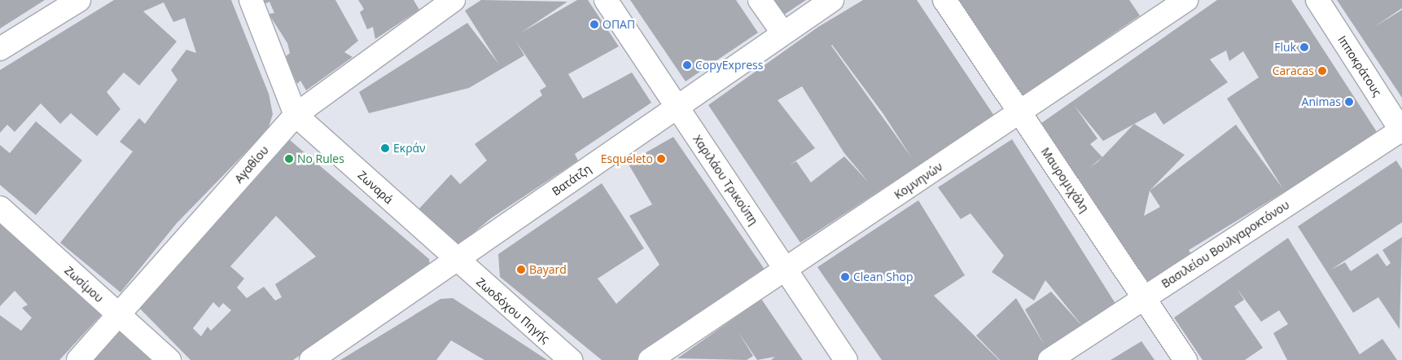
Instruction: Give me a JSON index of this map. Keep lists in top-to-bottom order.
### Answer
{
  "streets": {
    "street": [
      "Ιπποκράτους",
      "Αγαθίου",
      "Βατάτζη",
      "Χαριλάου Τρικούπη",
      "Μαυρομιχάλη",
      "Κομνηνών",
      "Ζωναρά",
      "Βασιλείου Βουλγαροκτόνου",
      "Ζωσίμου",
      "Ζωοδόχου Πηγής"
    ]
  },
  "crossings": [
    ["Ιπποκράτους", "Βασιλείου Βουλγαροκτόνου"],
    ["Αγαθίου", "Ζωναρά"],
    ["Αγαθίου", "Ζωσίμου"],
    ["Βατάτζη", "Χαριλάου Τρικούπη"],
    ["Βατάτζη", "Ζωναρά"],
    ["Βατάτζη", "Ζωοδόχου Πηγής"],
    ["Χαριλάου Τρικούπη", "Κομνηνών"],
    ["Μαυρομιχάλη", "Κομνηνών"],
    ["Μαυρομιχάλη", "Βασιλείου Βουλγαροκτόνου"],
    ["Ζωναρά", "Ζωοδόχου Πηγής"]
  ],
  "places": [
    "ΟΠΑΠ",
    "Fluk",
    "CopyExpress",
    "Caracas",
    "Animas",
    "Εκράν",
    "No Rules",
    "Esqueleto",
    "Bayard",
    "Clean Shop"
  ]
}
